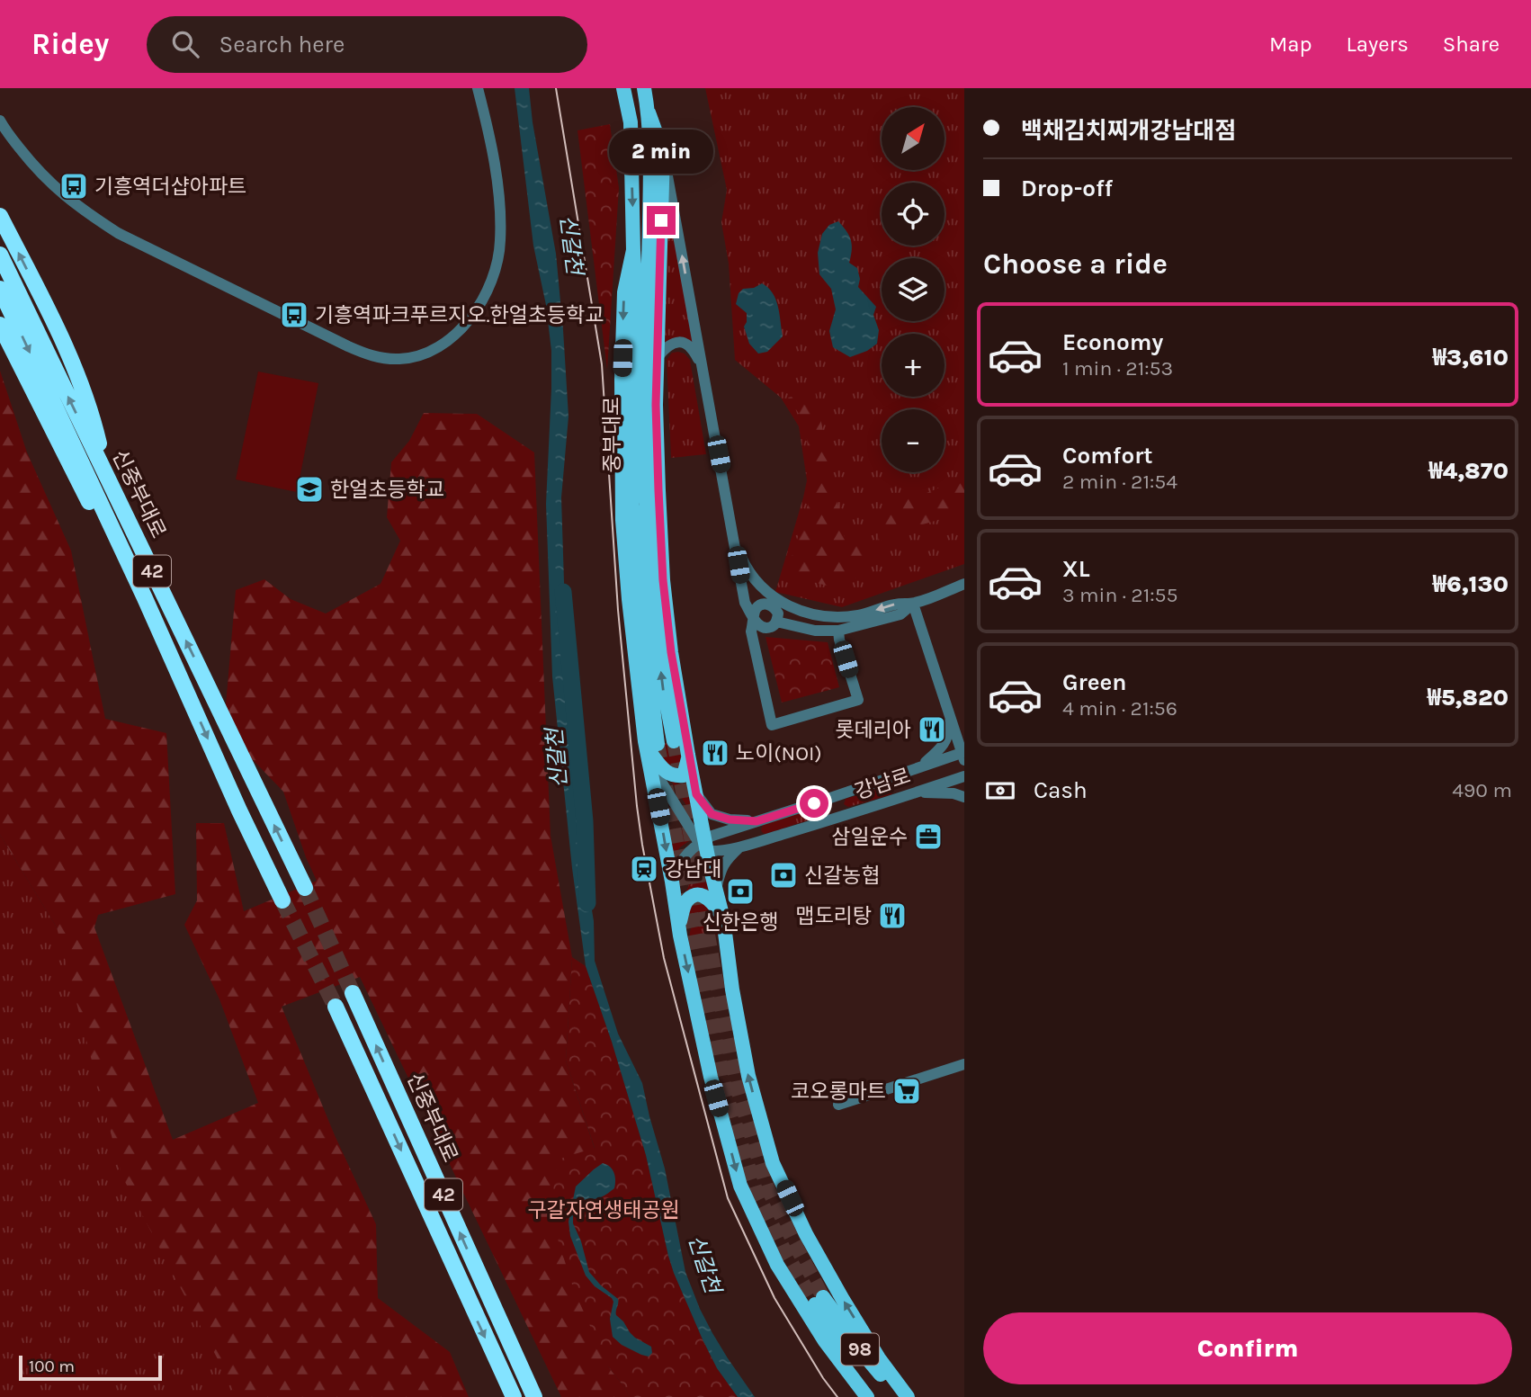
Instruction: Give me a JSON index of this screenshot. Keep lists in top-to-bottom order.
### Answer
{
  "streets": {
    "highway": ["신중부대로", "42"],
    "main road": ["중부대로", "98"],
    "street": ["강남로"]
  },
  "water": ["신갈천"],
  "parks": ["구갈자연생태공원"],
  "places": {
    "bus stop": ["기흥역더샵아파트", "기흥역파크푸르지오.한얼초등학교"],
    "school or university": ["한얼초등학교"],
    "restaurant": ["롯데리아", "노이(NOI)", "맵도리탕"],
    "office": ["삼일운수"],
    "station": ["강남대"],
    "bank": ["신갈농협", "신한은행"],
    "supermarket": ["코오롱마트"]
  },
  "scale_bar": "100 m",
  "north": "top right",
  "page": {
    "header": "Ridey",
    "search": "Search here",
    "nav": ["Map", "Layers", "Share"],
    "banner": ["백채김치찌개강남대점", "Drop-off"],
    "map_buttons": ["+", "−"],
    "bubble": "2 min",
    "heading": "Choose a ride",
    "list": [
      {
        "name": "Economy",
        "note": "1 min · 21:53",
        "value": "₩3,610"
      },
      {
        "name": "Comfort",
        "note": "2 min · 21:54",
        "value": "₩4,870"
      },
      {
        "name": "XL",
        "note": "3 min · 21:55",
        "value": "₩6,130"
      },
      {
        "name": "Green",
        "note": "4 min · 21:56",
        "value": "₩5,820"
      }
    ],
    "pay": ["Cash", "490 m"],
    "buttons": "Confirm",
    "scale": "100 m"
  }
}
